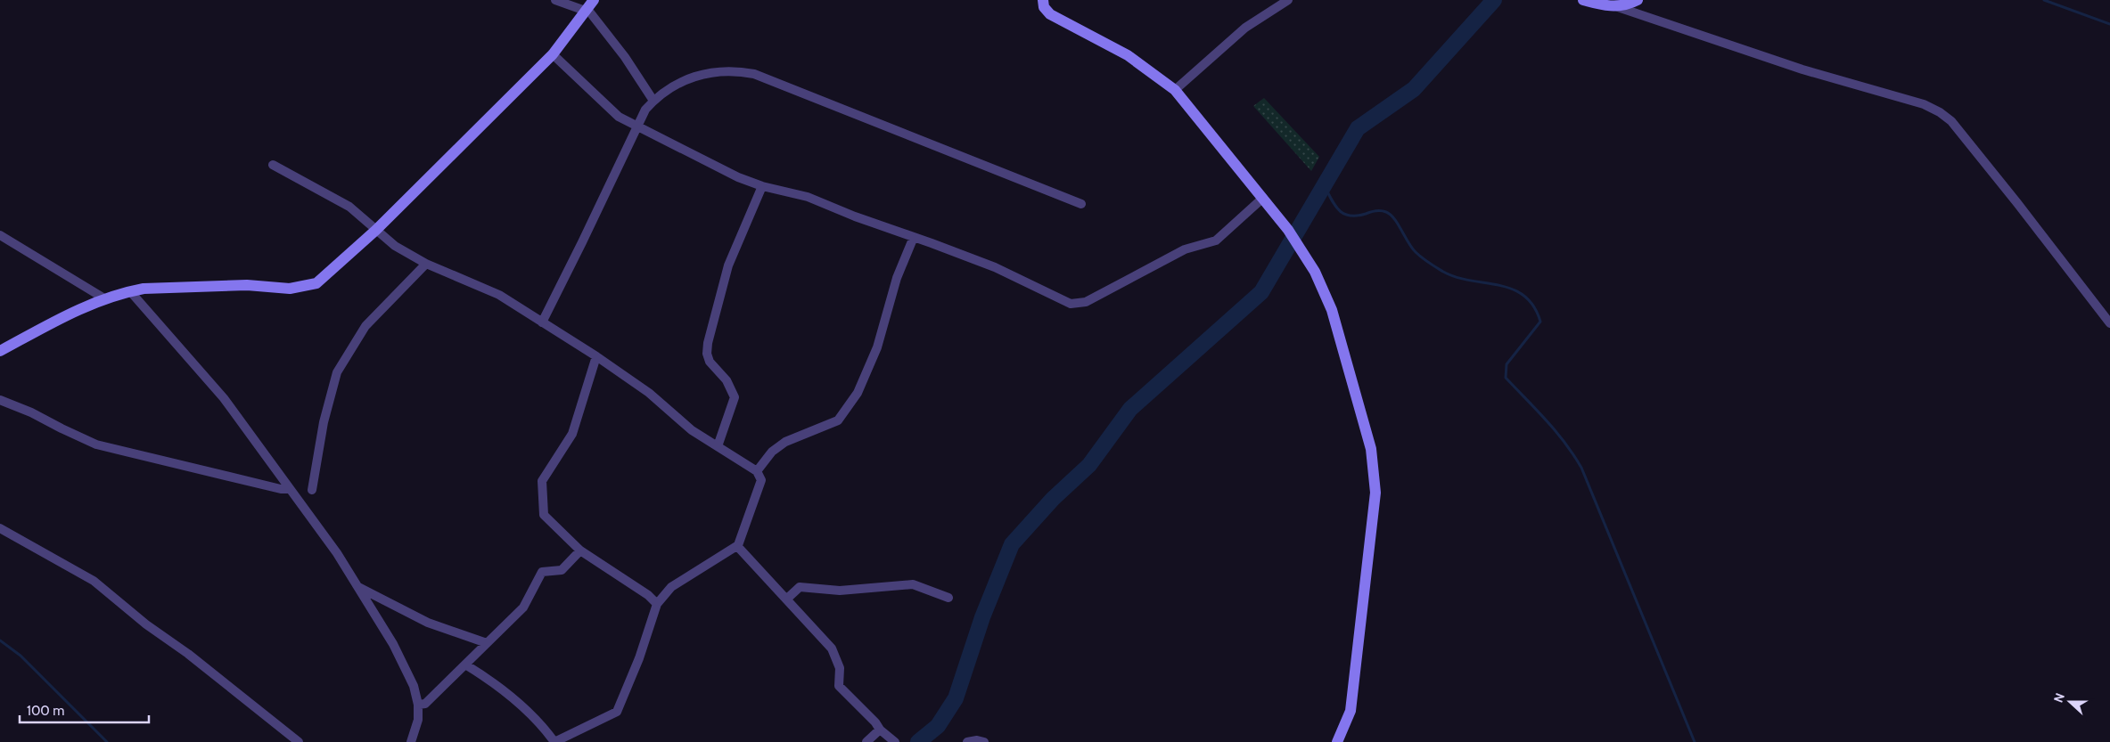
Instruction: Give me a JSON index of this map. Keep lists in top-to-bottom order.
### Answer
{
  "scale_bar": "100 m",
  "north": "left"
}
